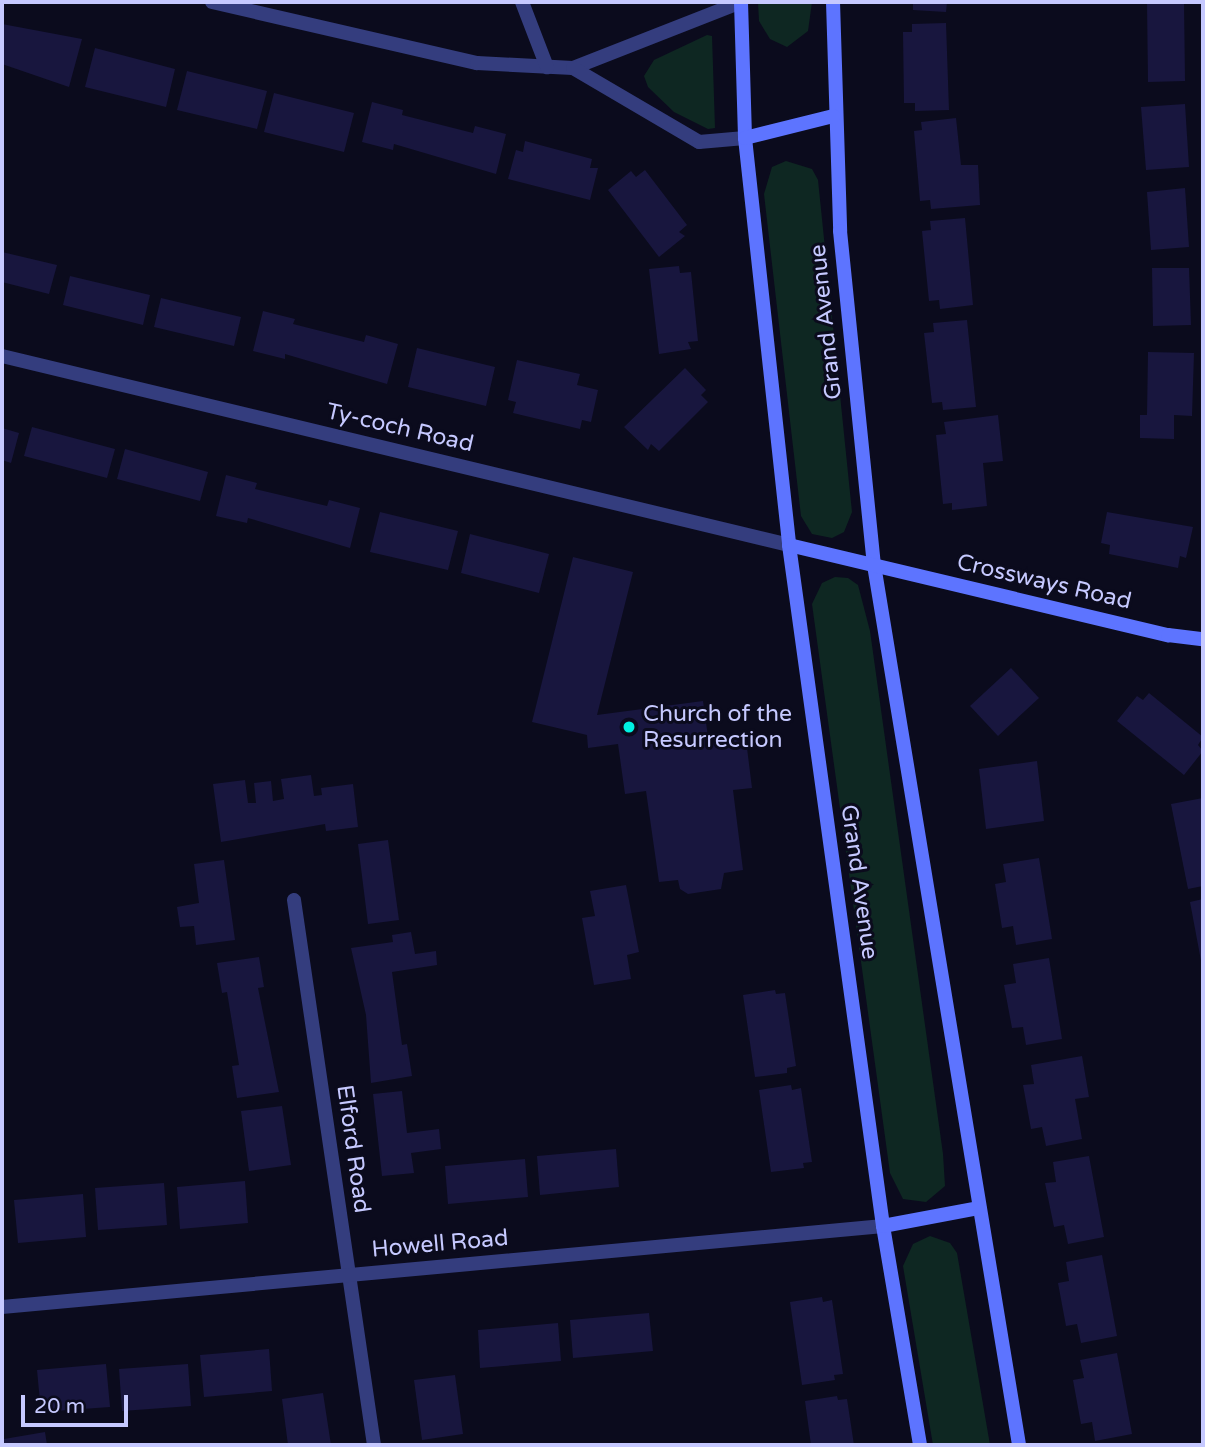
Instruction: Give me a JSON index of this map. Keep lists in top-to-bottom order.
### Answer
{
  "streets": {
    "street": [
      "Grand Avenue",
      "Ty-coch Road",
      "Crossways Road",
      "Elford Road",
      "Howell Road"
    ]
  },
  "crossings": [
    ["Grand Avenue", "Ty-coch Road"],
    ["Grand Avenue", "Crossways Road"],
    ["Grand Avenue", "Howell Road"],
    ["Elford Road", "Howell Road"]
  ],
  "places": ["Church of the Resurrection"],
  "scale_bar": "20 m"
}
